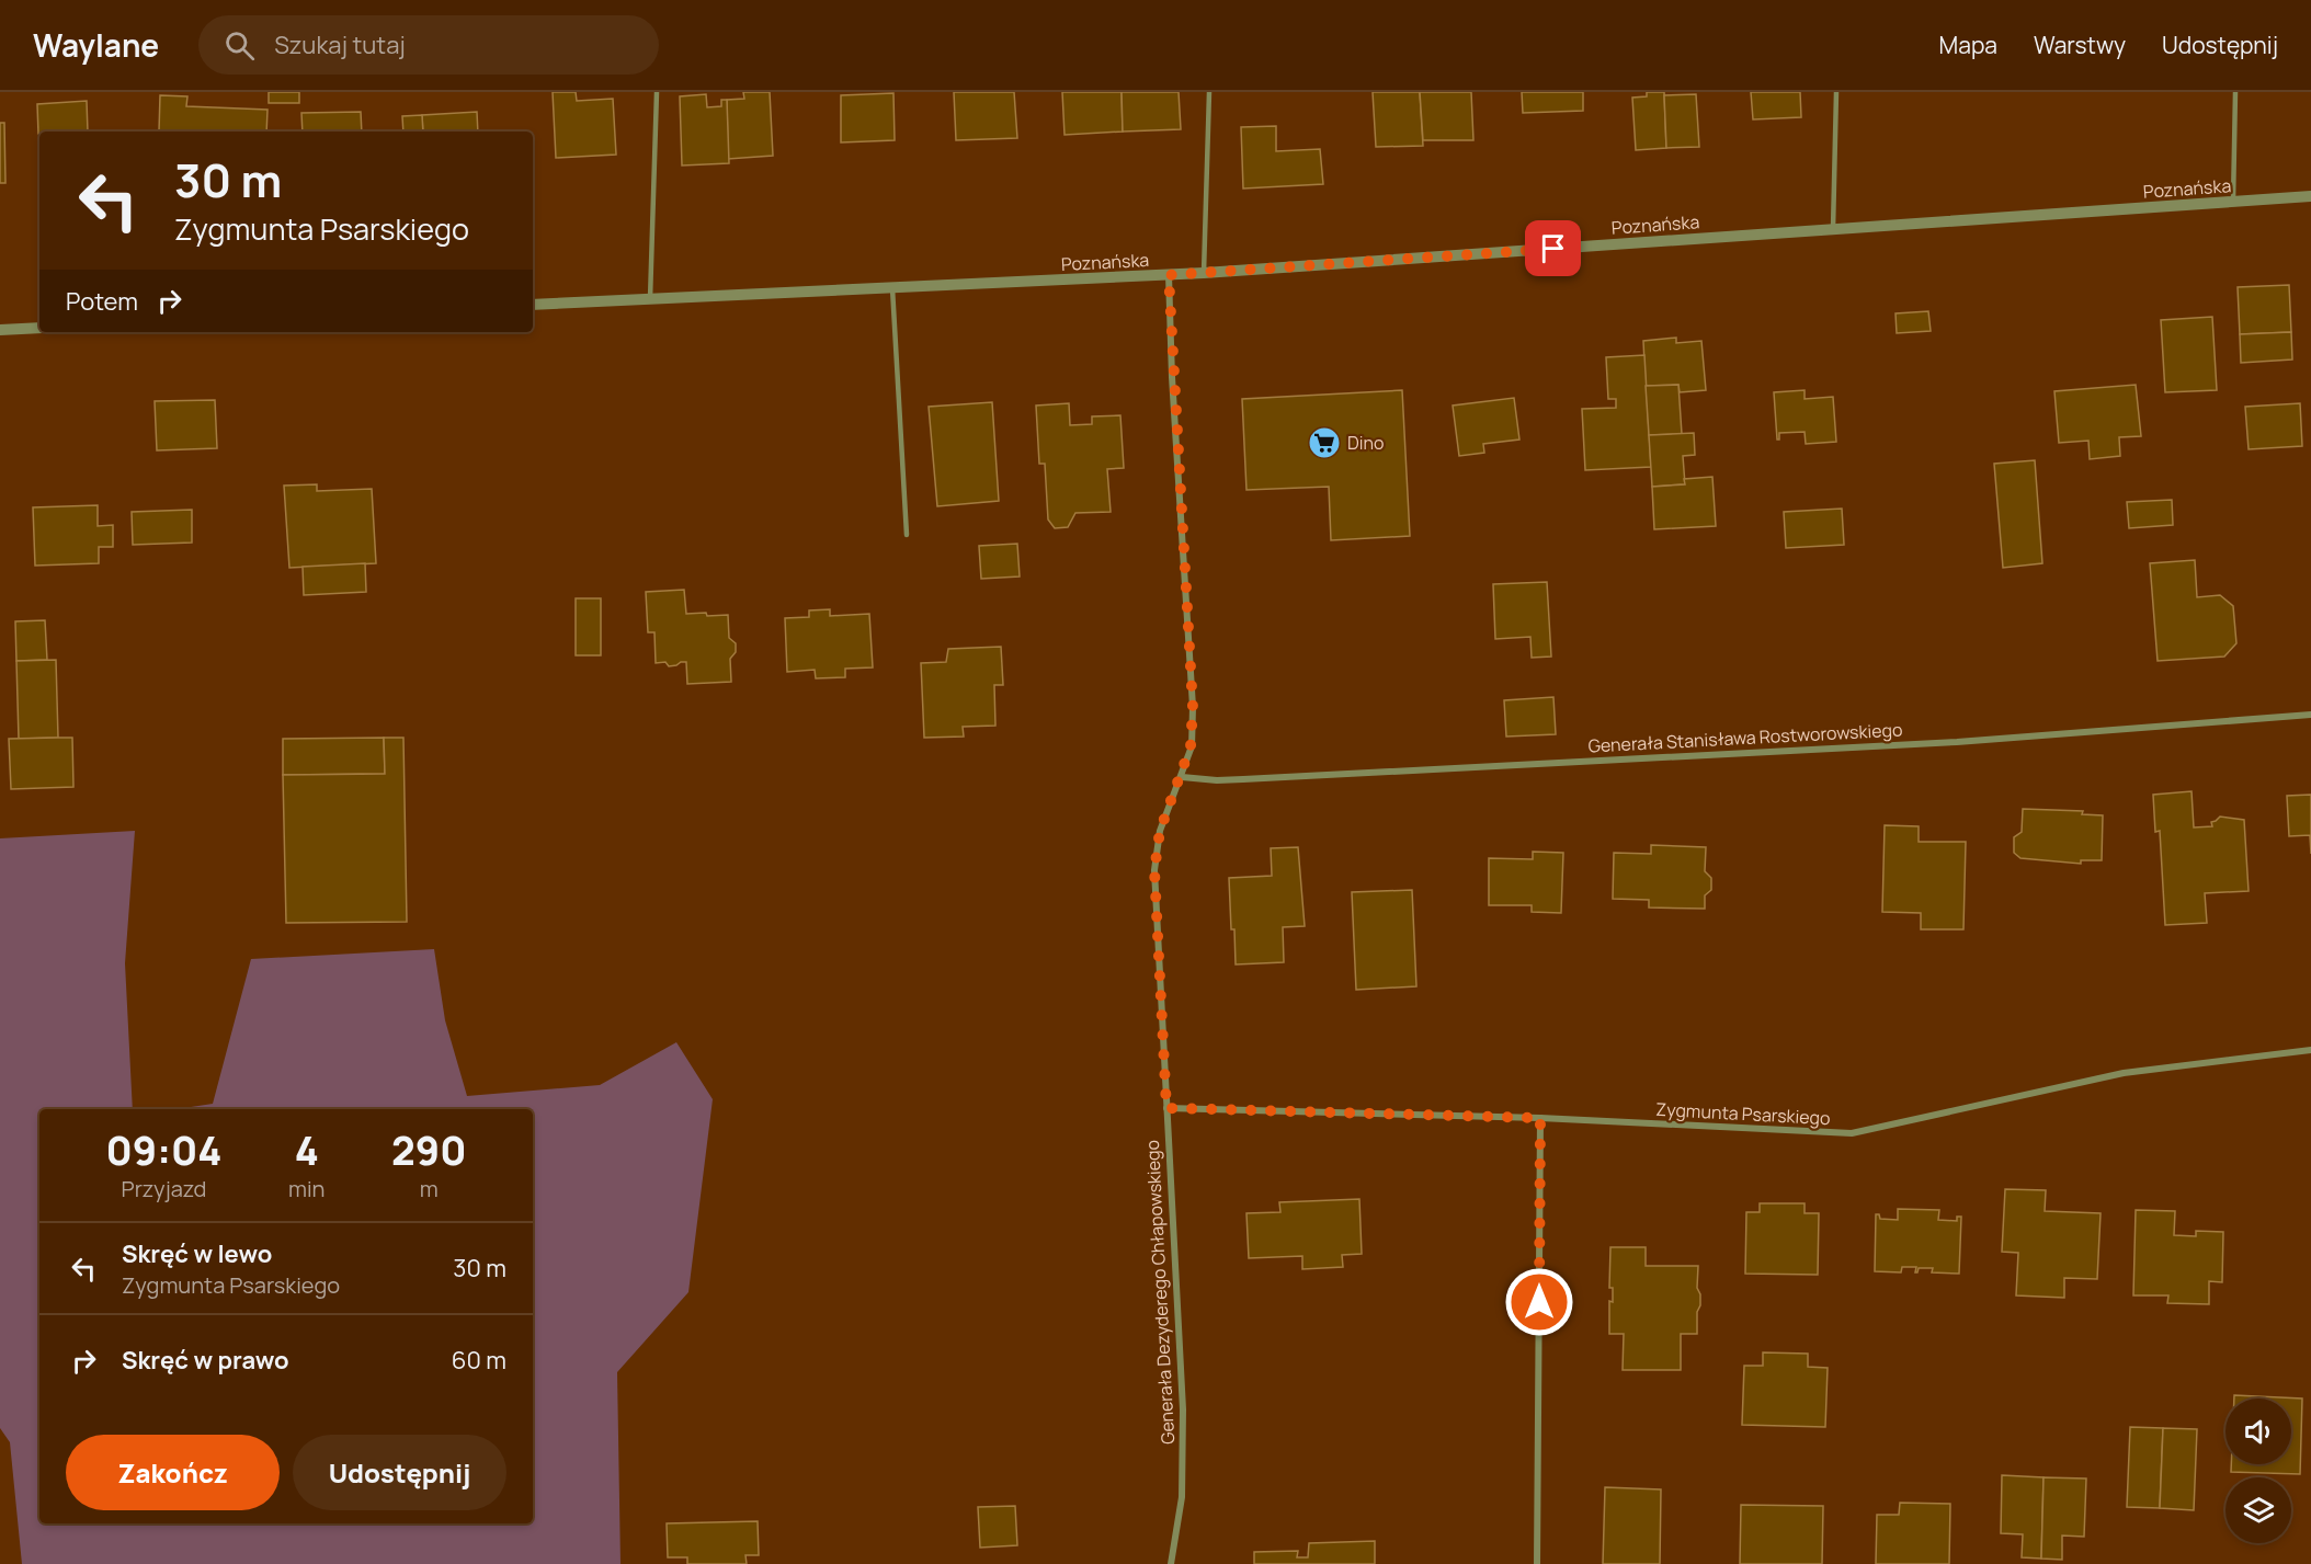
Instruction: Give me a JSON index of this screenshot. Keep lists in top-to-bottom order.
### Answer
{
  "streets": {
    "street": [
      "Poznańska",
      "Generała Stanisława Rostworowskiego",
      "Zygmunta Psarskiego",
      "Generała Dezyderego Chłapowskiego"
    ]
  },
  "crossings": [
    ["Poznańska", "Generała Dezyderego Chłapowskiego"],
    ["Generała Stanisława Rostworowskiego", "Generała Dezyderego Chłapowskiego"],
    ["Zygmunta Psarskiego", "Generała Dezyderego Chłapowskiego"]
  ],
  "places": {
    "supermarket": ["Dino"]
  },
  "page": {
    "header": "Waylane",
    "search": "Szukaj tutaj",
    "nav": ["Mapa", "Warstwy", "Udostępnij"],
    "turn": ["30 m", "Zygmunta Psarskiego"],
    "then": "Potem",
    "eta": [
      "09:04",
      "Przyjazd",
      "4",
      "min",
      "290",
      "m"
    ],
    "list": [
      {
        "name": "Skręć w lewo",
        "note": "Zygmunta Psarskiego",
        "value": "30 m"
      },
      {
        "name": "Skręć w prawo",
        "value": "60 m"
      }
    ],
    "buttons": ["Zakończ", "Udostępnij"]
  }
}
